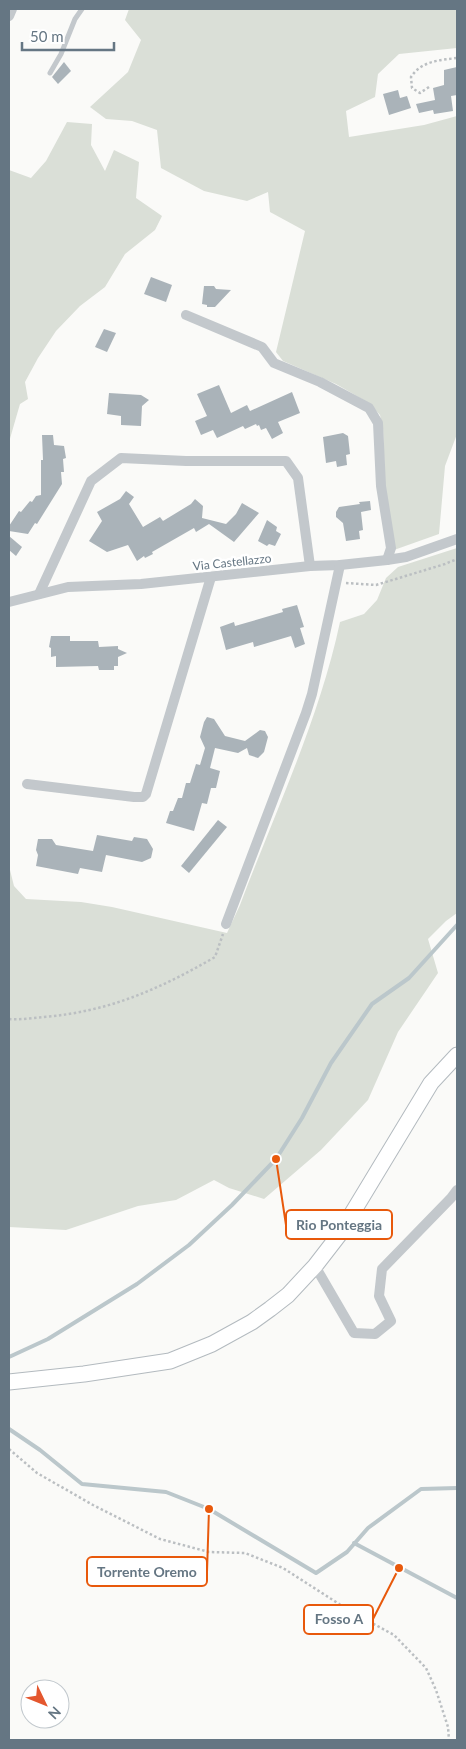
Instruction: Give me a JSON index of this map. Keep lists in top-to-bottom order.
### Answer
{
  "streets": {
    "street": ["Via Castellazzo"]
  },
  "places": ["Rio Ponteggia", "Torrente Oremo", "Fosso A"],
  "scale_bar": "50 m",
  "north": "bottom right"
}
